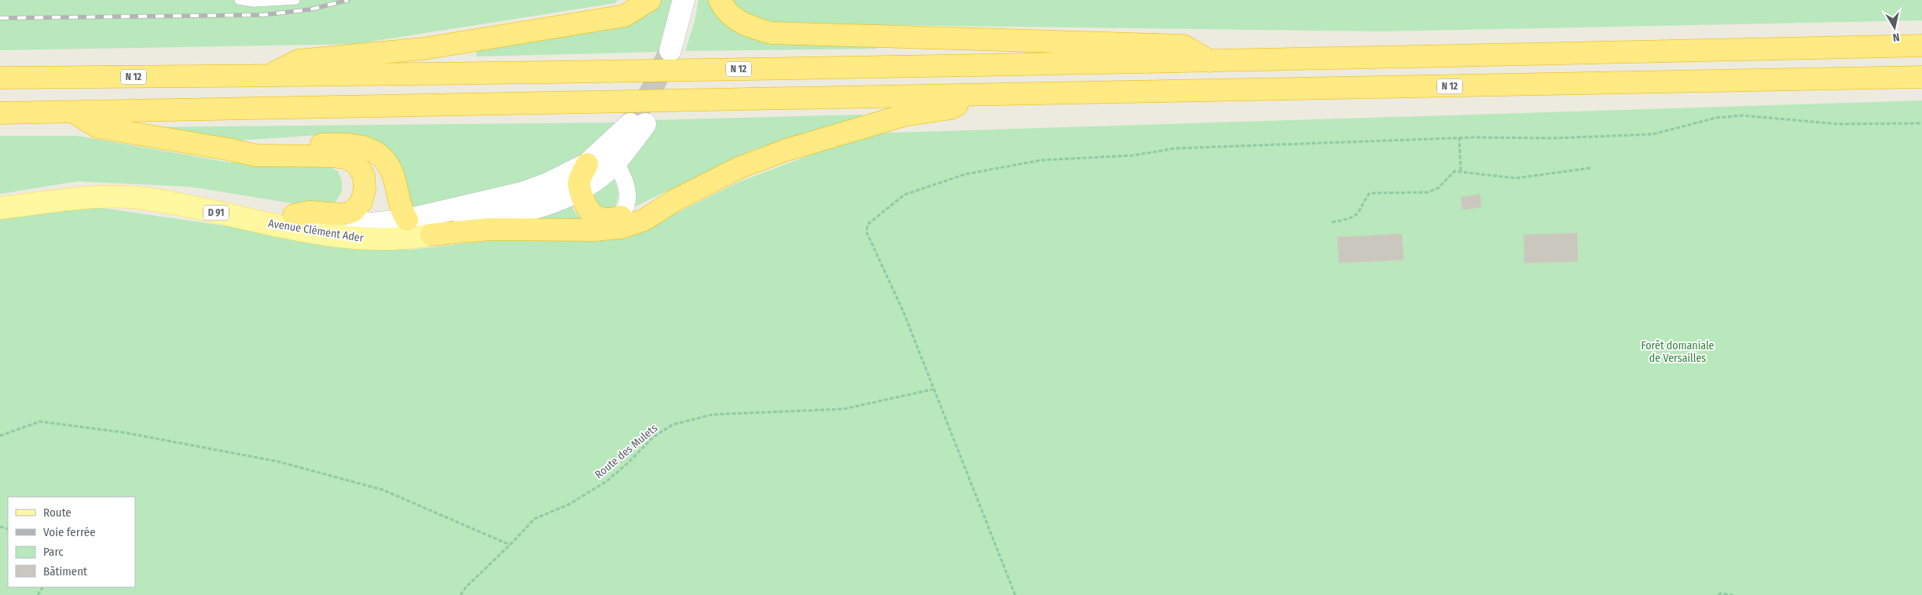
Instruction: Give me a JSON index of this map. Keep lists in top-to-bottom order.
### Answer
{
  "streets": {
    "highway": ["N 12"],
    "main road": ["D 91", "Avenue Clément Ader"],
    "path": ["Route des Mulets"]
  },
  "parks": ["Forêt domaniale de Versailles"],
  "legend": [
    "Route",
    "Voie ferrée",
    "Parc",
    "Bâtiment"
  ],
  "north": "bottom"
}
